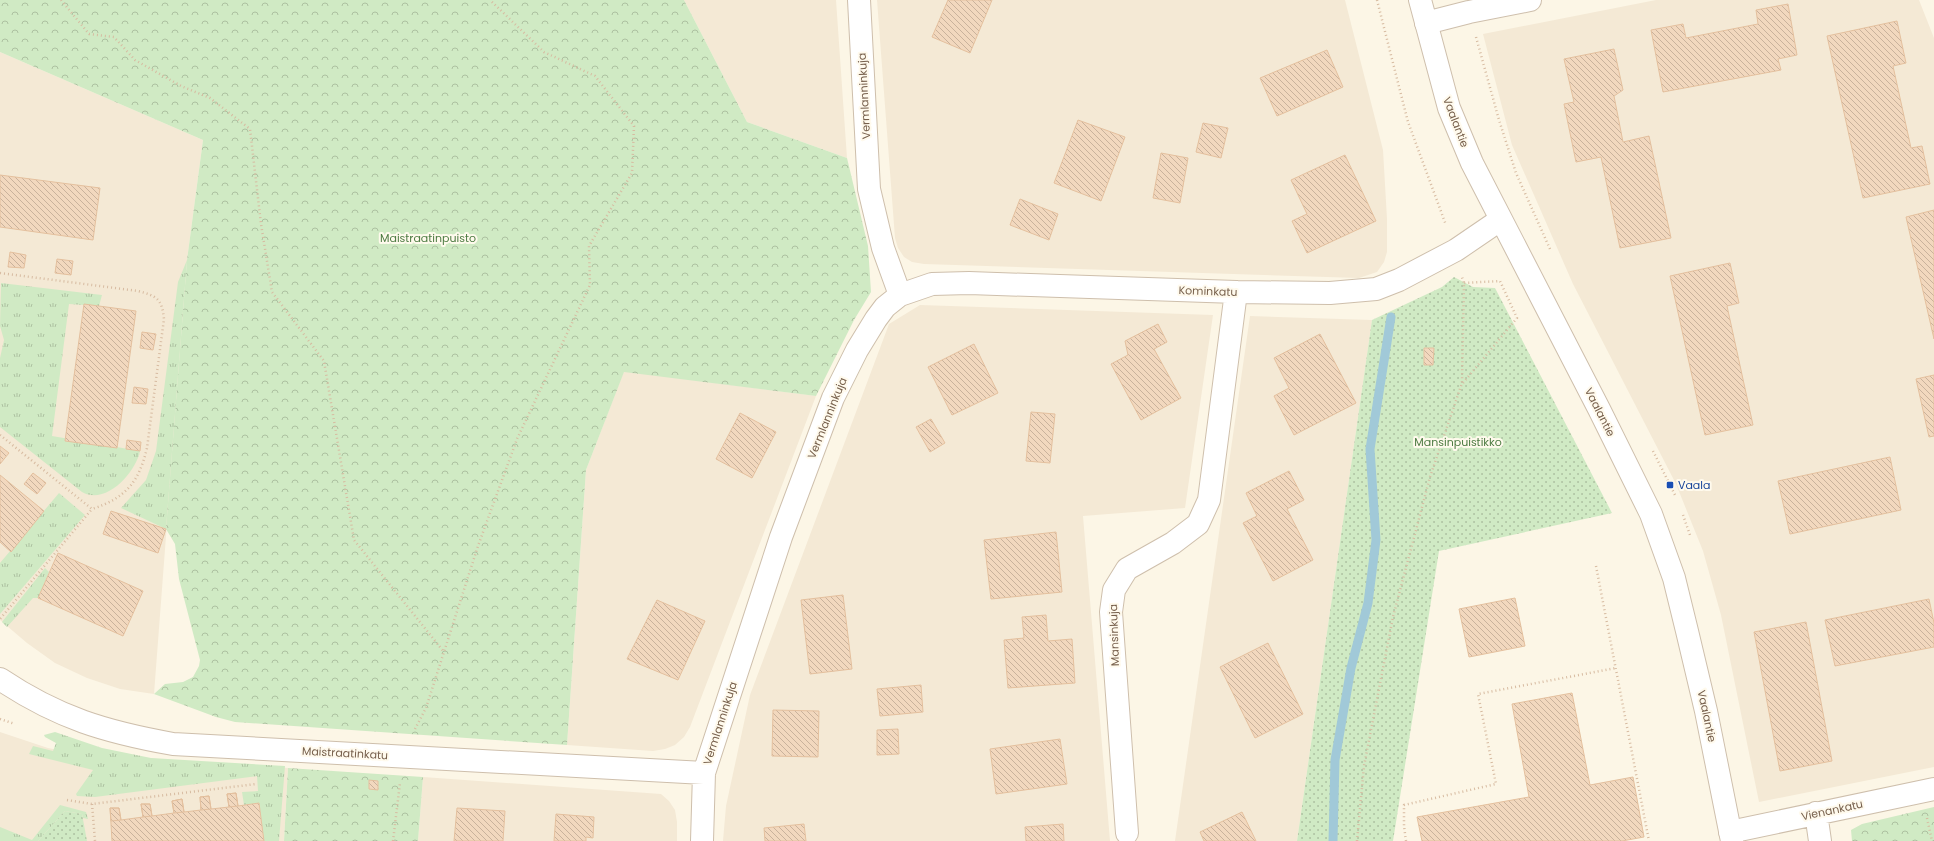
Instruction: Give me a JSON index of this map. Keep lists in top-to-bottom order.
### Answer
{
  "streets": {
    "street": [
      "Vermlanninkuja",
      "Vaalantie",
      "Kominkatu",
      "Mansinkuja",
      "Maistraatinkatu",
      "Vienankatu"
    ]
  },
  "crossings": [
    ["Vermlanninkuja", "Kominkatu"],
    ["Vermlanninkuja", "Maistraatinkatu"],
    ["Vaalantie", "Kominkatu"],
    ["Vaalantie", "Vienankatu"],
    ["Kominkatu", "Mansinkuja"]
  ],
  "parks": ["Maistraatinpuisto", "Mansinpuistikko"],
  "places": {
    "transit": ["Vaala"]
  }
}
